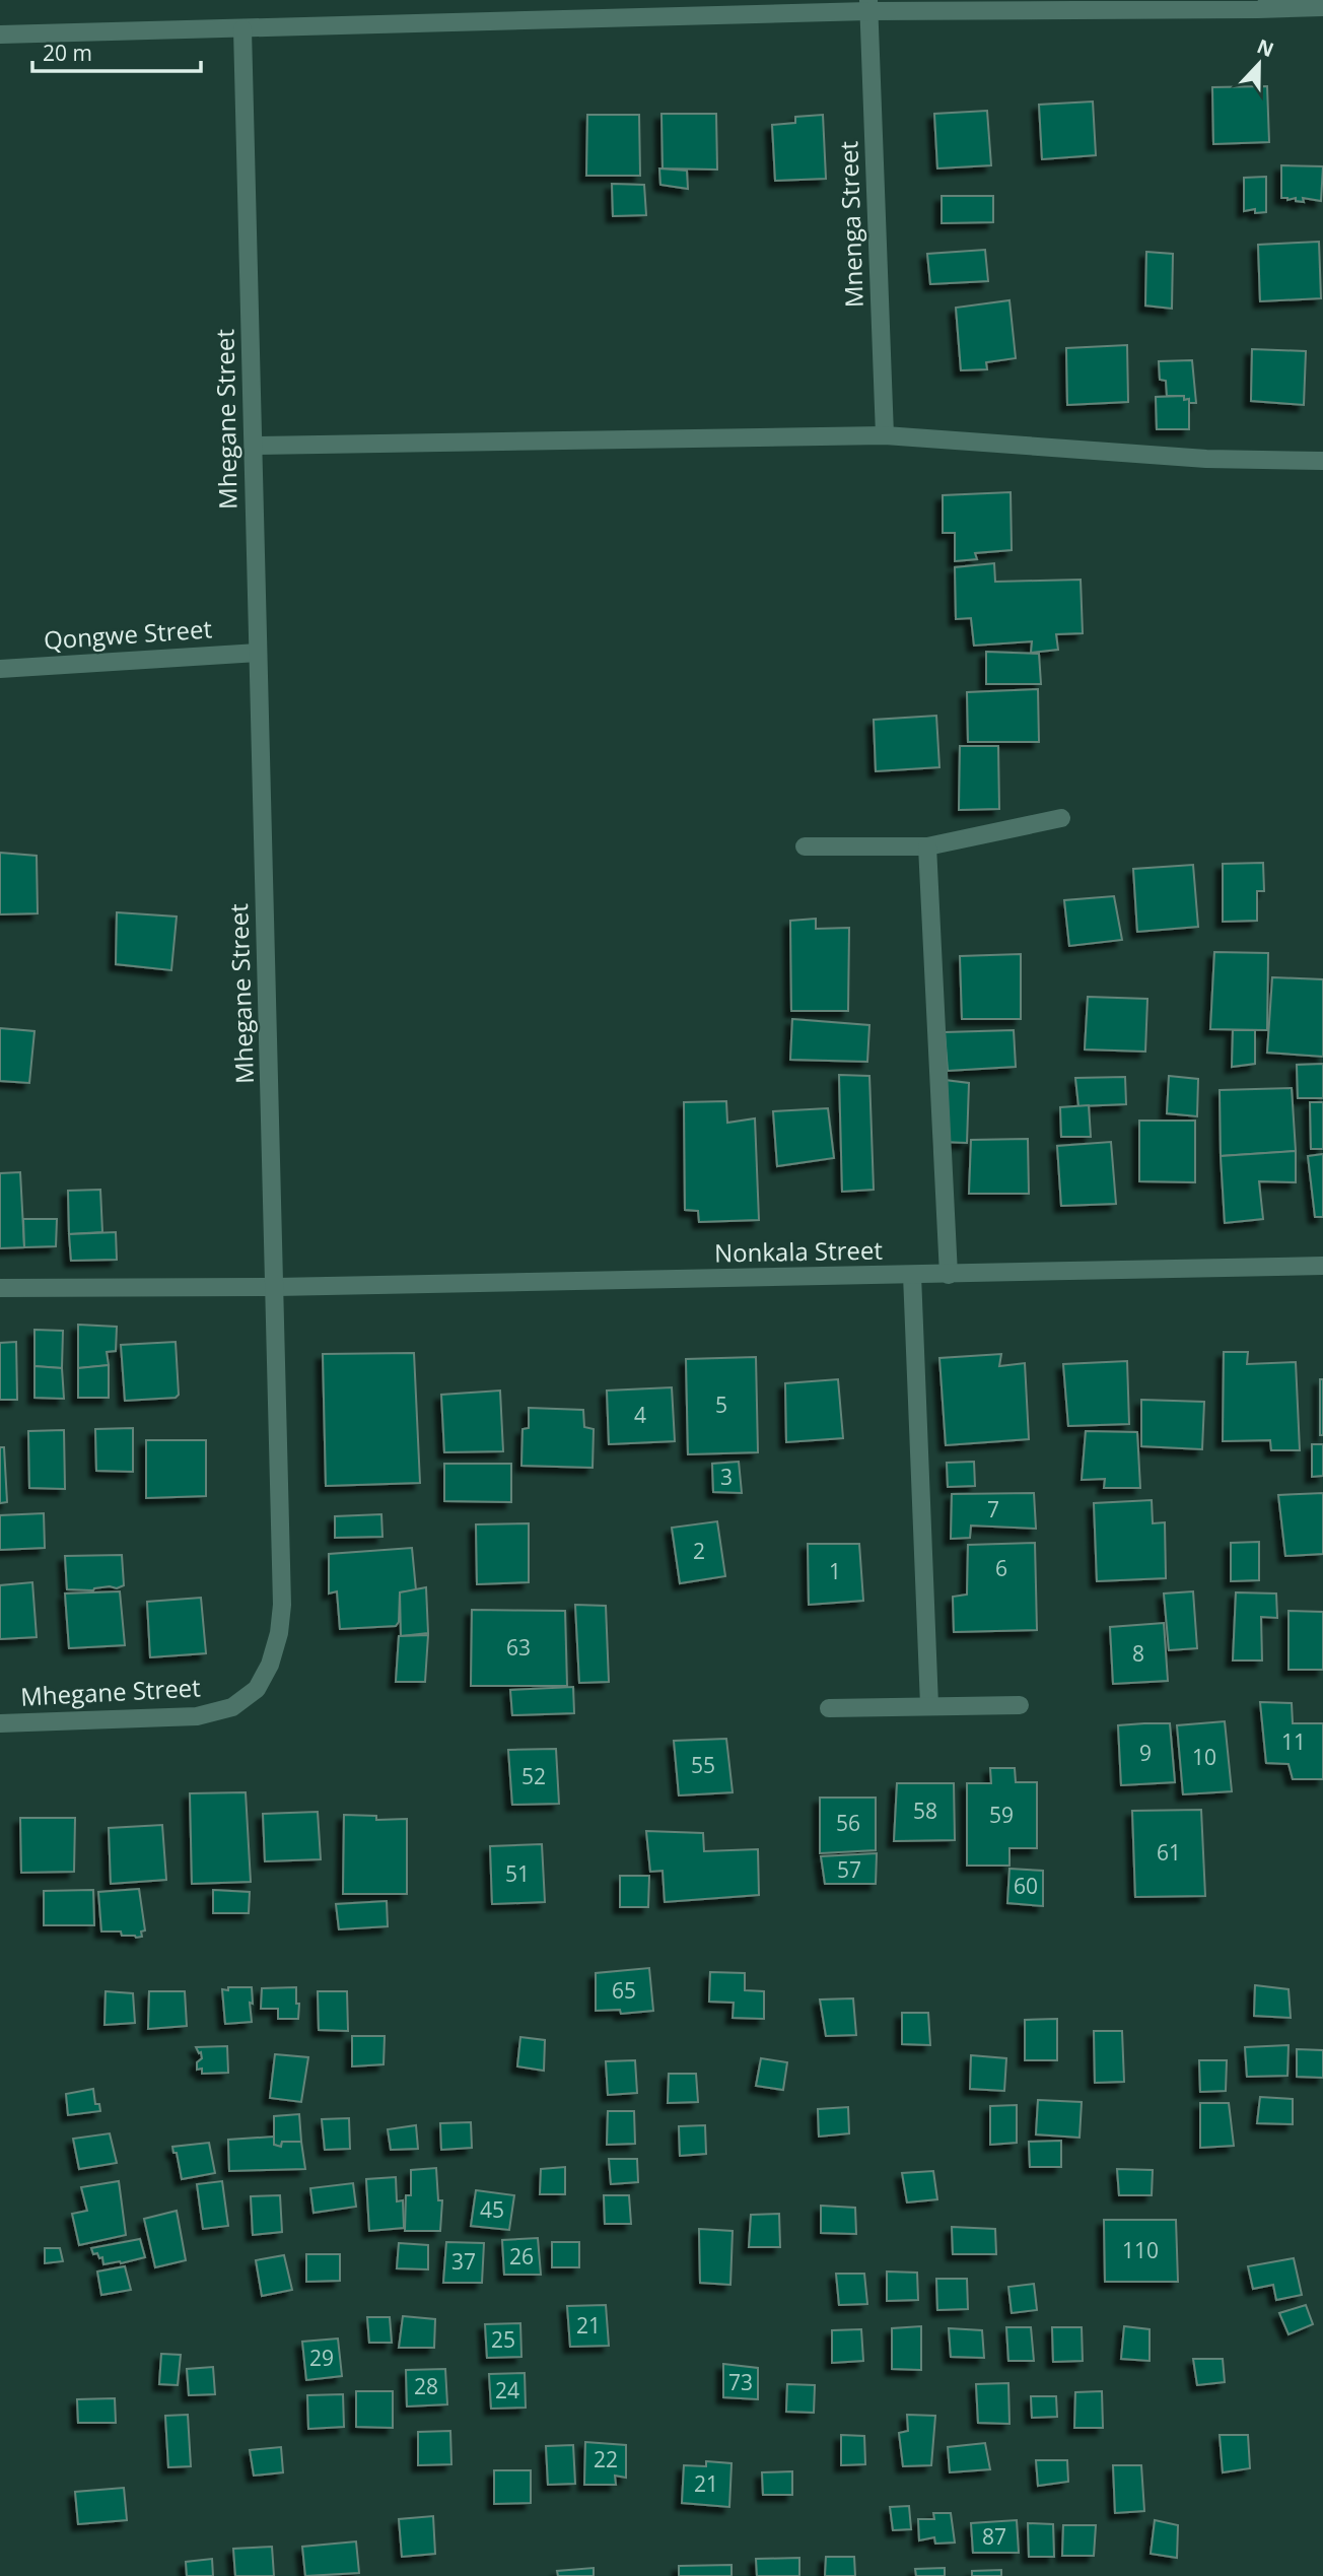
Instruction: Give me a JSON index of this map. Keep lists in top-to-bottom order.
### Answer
{
  "streets": {
    "street": [
      "Mnenga Street",
      "Mhegane Street",
      "Qongwe Street",
      "Nonkala Street"
    ]
  },
  "crossings": [
    ["Mhegane Street", "Qongwe Street"],
    ["Mhegane Street", "Nonkala Street"]
  ],
  "house_numbers": [
    "5",
    "4",
    "3",
    "7",
    "2",
    "6",
    "1",
    "63",
    "8",
    "11",
    "9",
    "10",
    "55",
    "52",
    "58",
    "59",
    "56",
    "61",
    "57",
    "51",
    "60",
    "65",
    "45",
    "110",
    "26",
    "37",
    "21",
    "25",
    "29",
    "73",
    "28",
    "24",
    "22",
    "21",
    "87"
  ],
  "scale_bar": "20 m",
  "north": "top"
}
